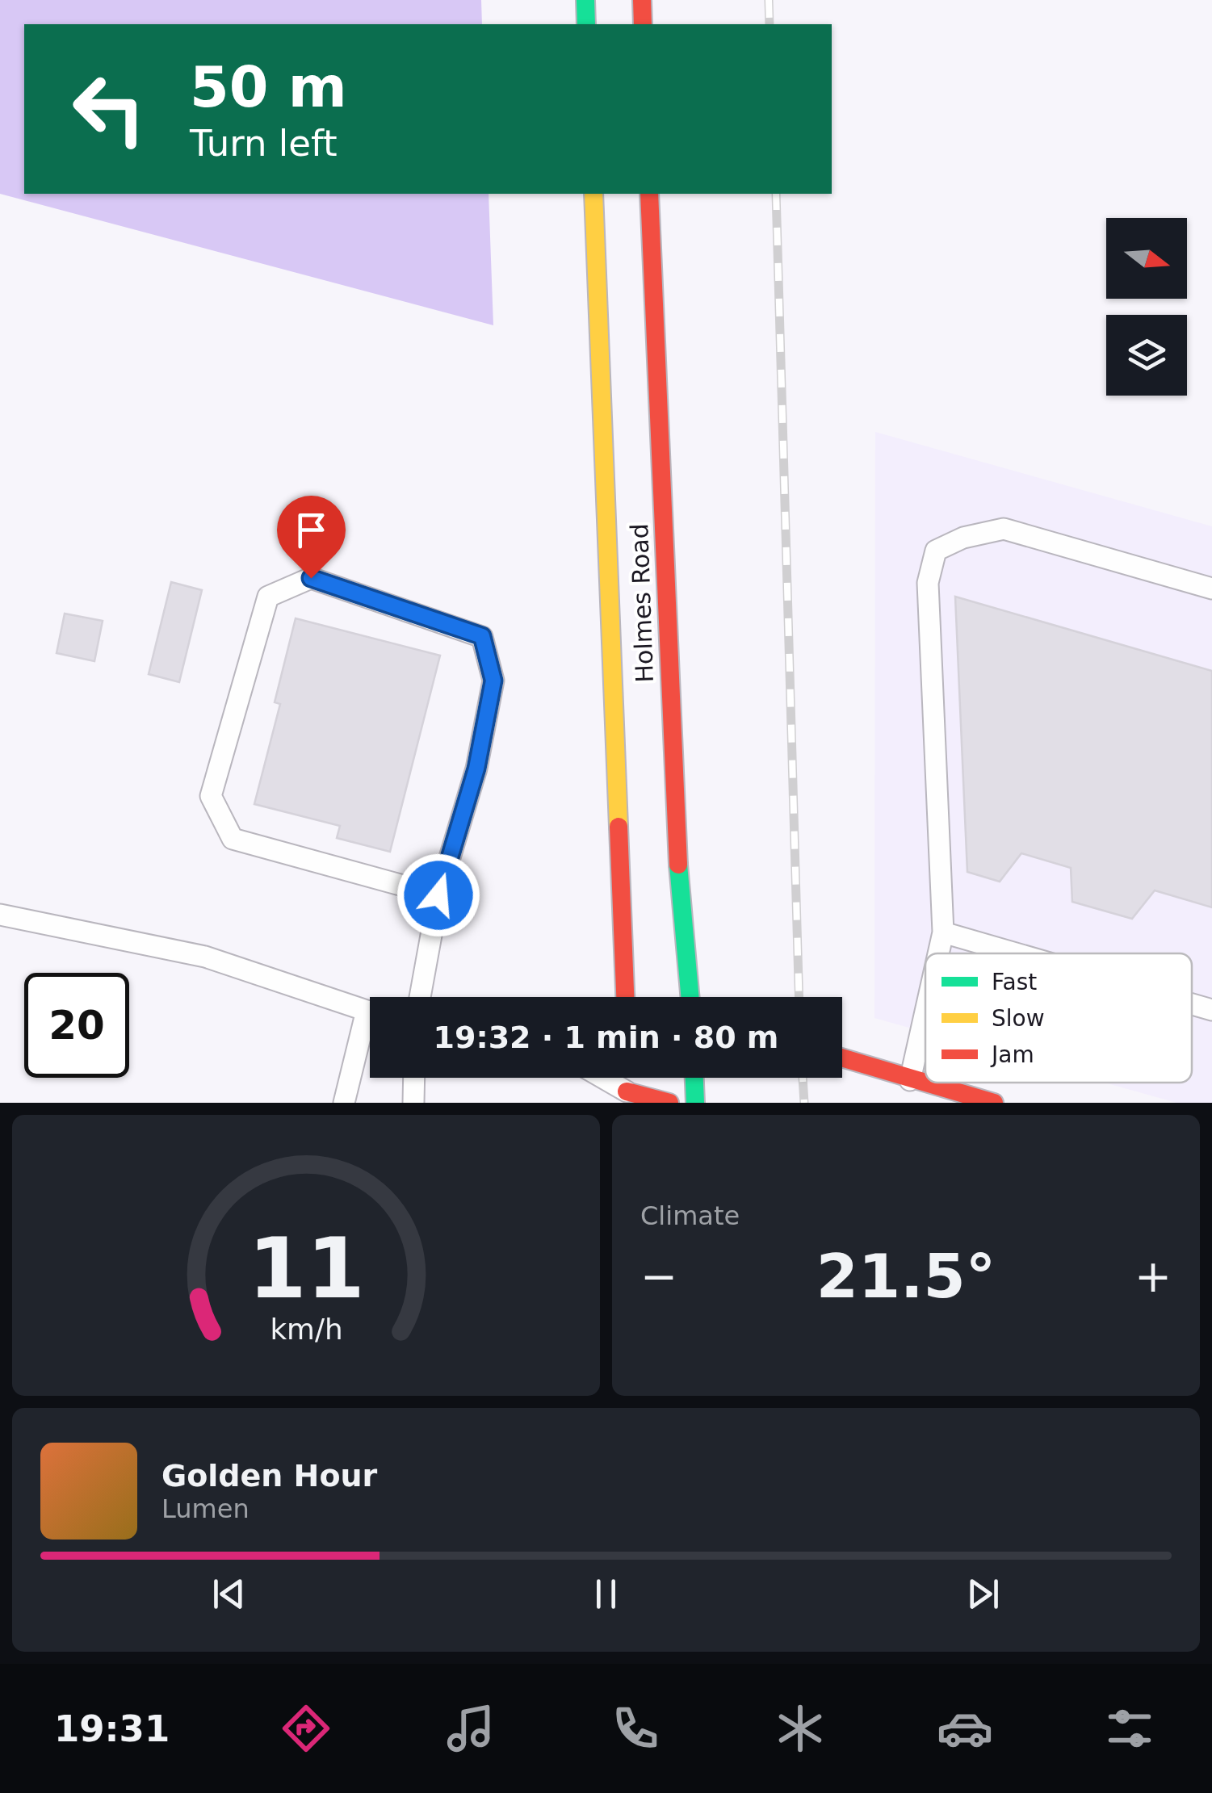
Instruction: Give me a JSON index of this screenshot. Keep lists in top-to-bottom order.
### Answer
{
  "streets": {
    "main road": ["Holmes Road"]
  },
  "legend": ["Fast", "Slow", "Jam"],
  "north": "right",
  "page": {
    "turn": ["50 m", "Turn left"],
    "limit": "20",
    "trip": "19:32 · 1 min · 80 m",
    "tile": "Climate",
    "heat": ["−", "21.5°", "+"],
    "song": ["Golden Hour", "Lumen"],
    "tabs": "19:31",
    "gauge": ["11", "km/h"]
  }
}
